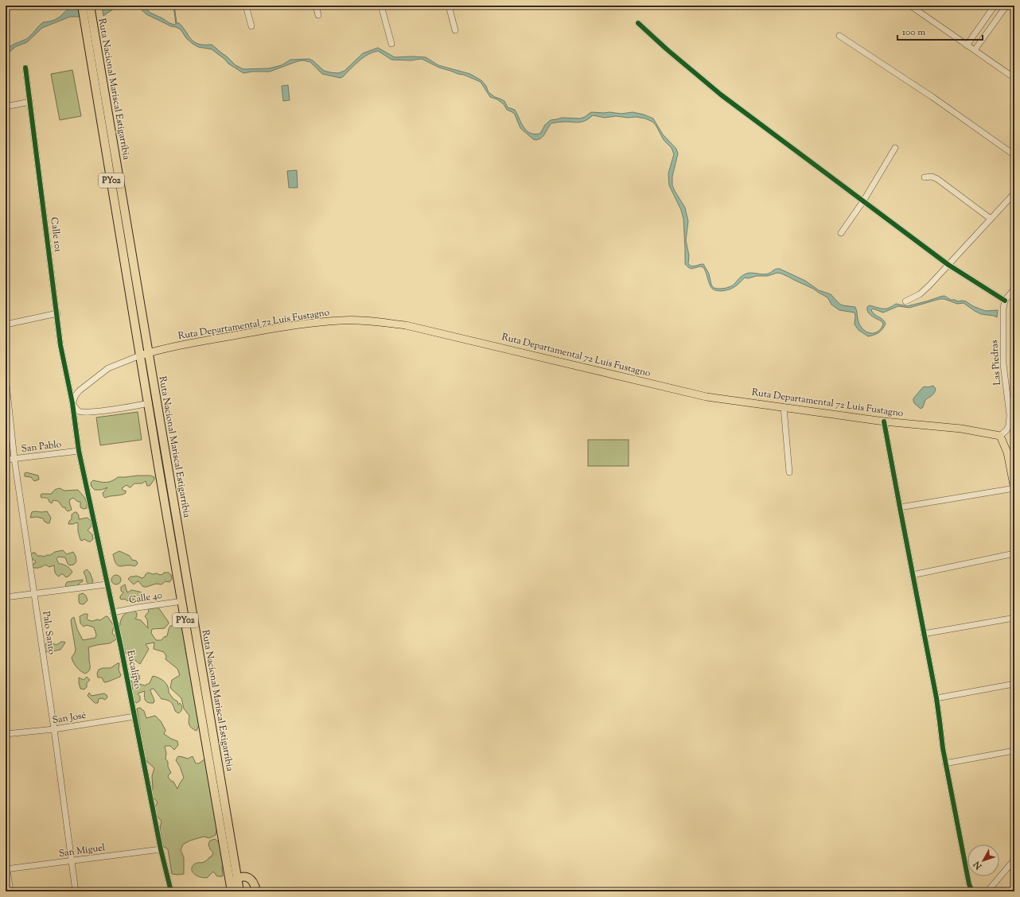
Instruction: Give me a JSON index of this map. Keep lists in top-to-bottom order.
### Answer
{
  "streets": {
    "highway": ["Ruta Nacional Mariscal Estigarribia", "PY02"],
    "main road": ["Ruta Departamental 72 Luis Fustagno"],
    "street": [
      "Calle 101",
      "Las Piedras",
      "San Pablo",
      "Calle 40",
      "Palo Santo",
      "Eucalipto",
      "San José",
      "San Miguel"
    ]
  },
  "crossings": [
    ["Ruta Nacional Mariscal Estigarribia", "Ruta Departamental 72 Luis Fustagno"],
    ["Ruta Nacional Mariscal Estigarribia", "Calle 40"],
    ["Calle 101", "San Pablo"],
    ["Calle 101", "Eucalipto"],
    ["Ruta Departamental 72 Luis Fustagno", "Las Piedras"],
    ["San Pablo", "Palo Santo"],
    ["San Pablo", "Eucalipto"],
    ["Calle 40", "Eucalipto"],
    ["Palo Santo", "San José"],
    ["Palo Santo", "San Miguel"],
    ["Eucalipto", "San José"],
    ["Eucalipto", "San Miguel"]
  ],
  "scale_bar": "100 m",
  "north": "bottom left"
}
